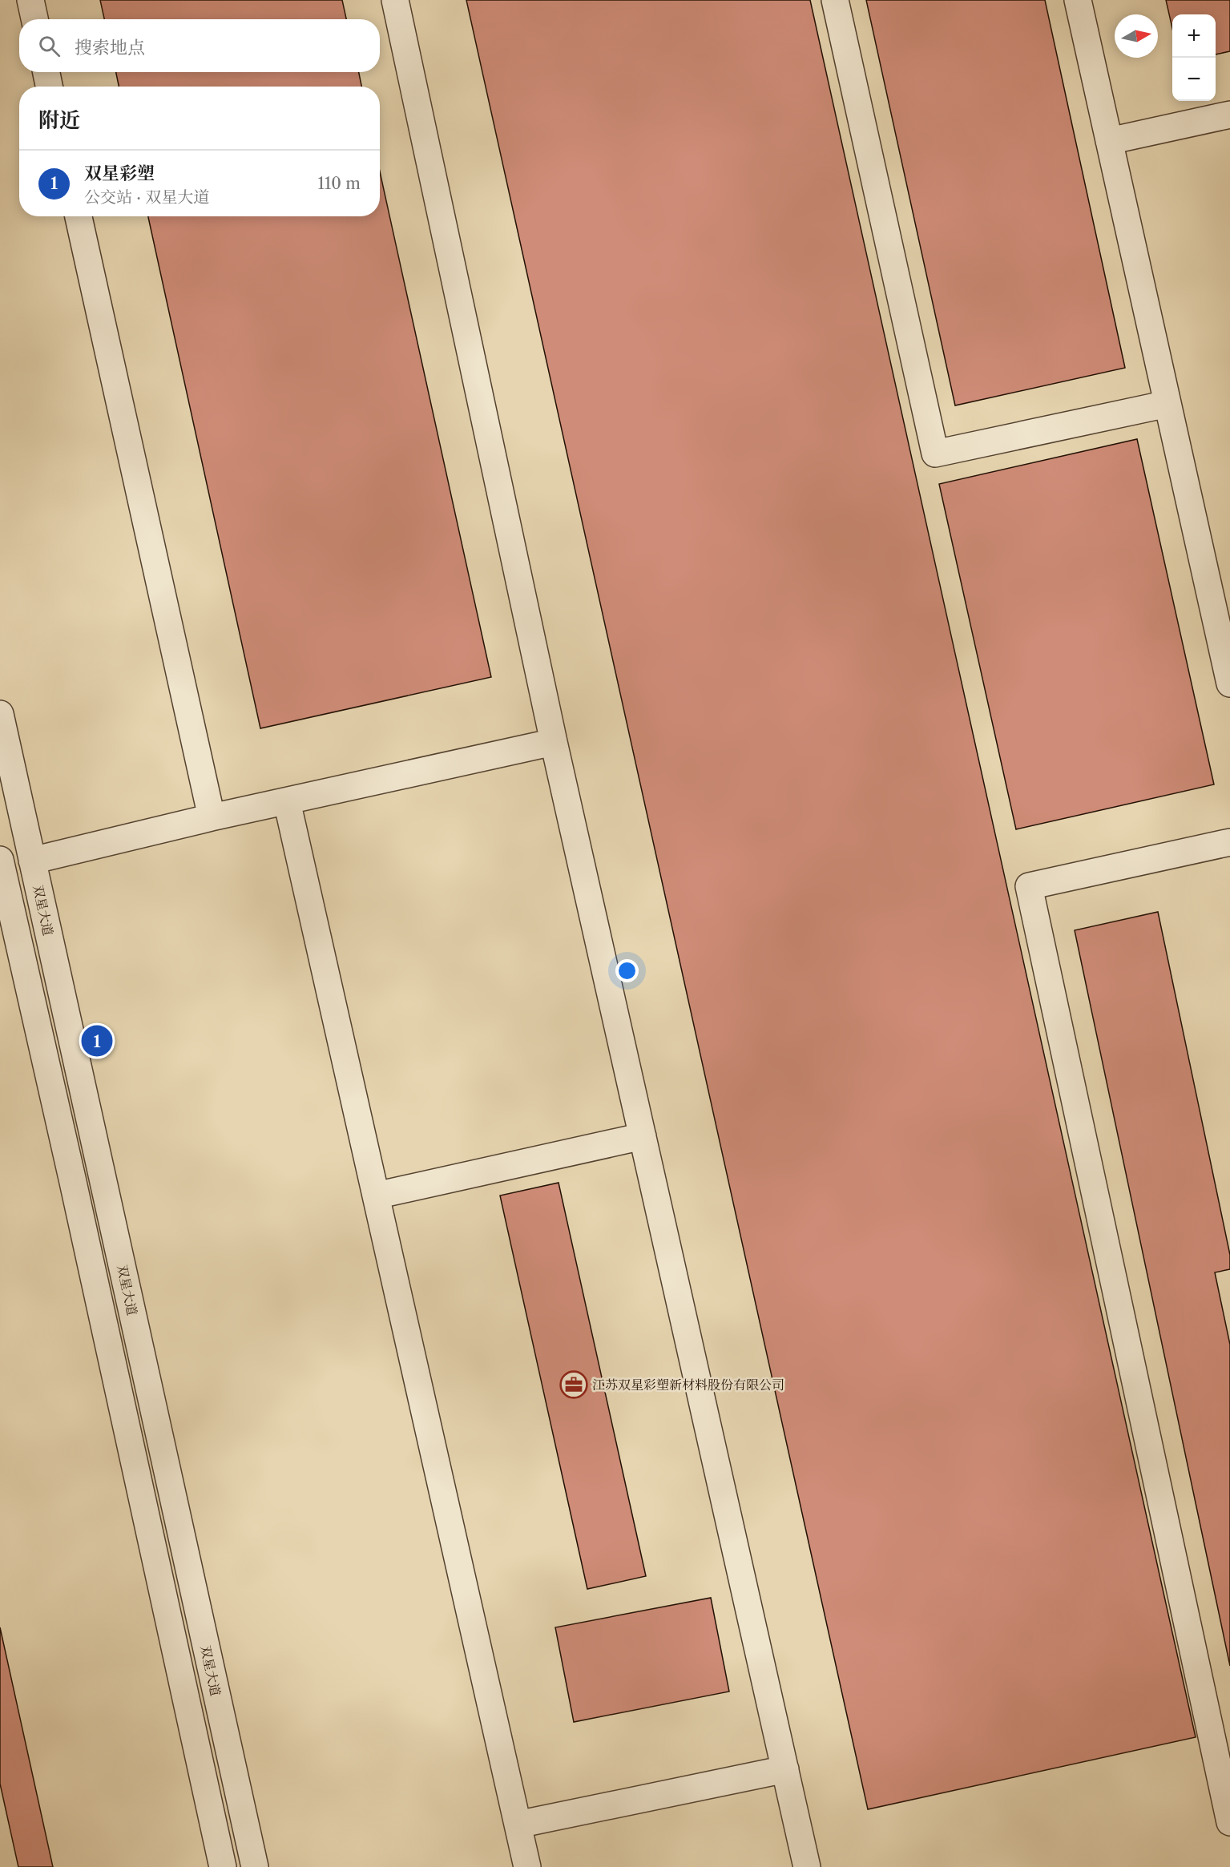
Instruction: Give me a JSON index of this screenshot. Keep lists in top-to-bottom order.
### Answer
{
  "streets": {
    "street": ["双星大道"]
  },
  "places": {
    "office": ["江苏双星彩塑新材料股份有限公司"]
  },
  "north": "right",
  "page": {
    "map_buttons": ["+", "−"],
    "search": "搜索地点",
    "heading": "附近",
    "list": [
      {
        "mark": "1",
        "name": "双星彩塑",
        "note": "公交站 · 双星大道",
        "value": "110 m"
      }
    ],
    "pins": "1"
  }
}
